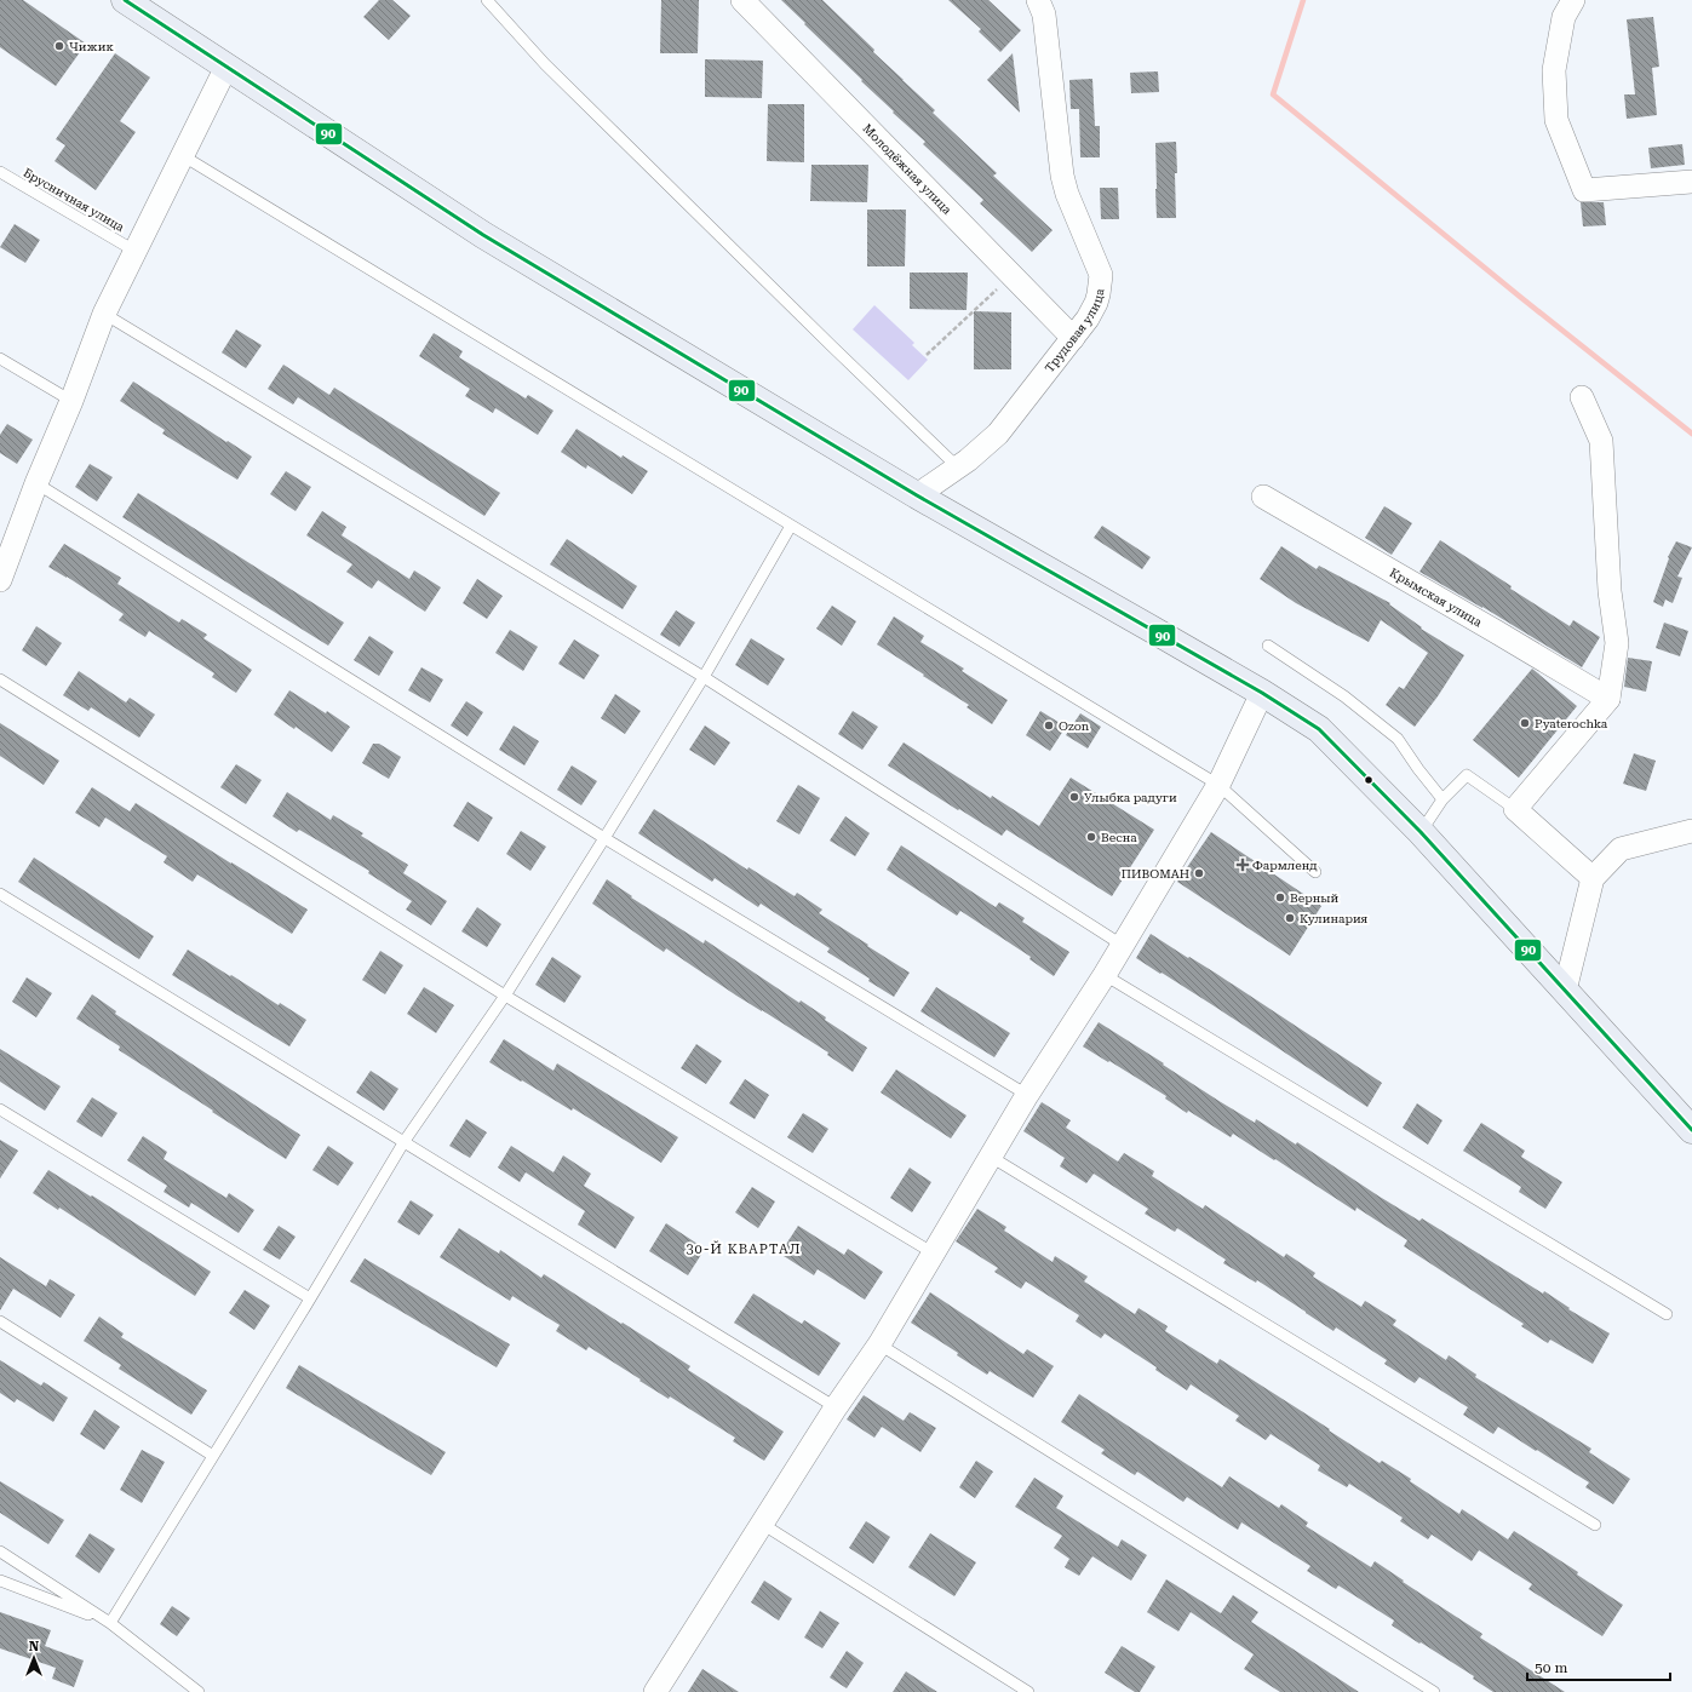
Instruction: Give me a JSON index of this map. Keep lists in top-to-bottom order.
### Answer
{
  "streets": {
    "street": ["Молодёжная улица", "Трудовая улица", "Крымская улица"],
    "lane": ["Брусничная улица"]
  },
  "crossings": [
    ["Молодёжная улица", "Трудовая улица"]
  ],
  "districts": ["30-Й КВАРТАЛ"],
  "places": {
    "other": [
      "Чижик",
      "Pyaterochka",
      "Ozon",
      "Улыбка радуги",
      "Весна",
      "ПИВОМАН",
      "Верный",
      "Кулинария"
    ],
    "health": ["Фармленд"]
  },
  "lines": ["transit line 90"],
  "scale_bar": "50 m",
  "north": "top"
}
